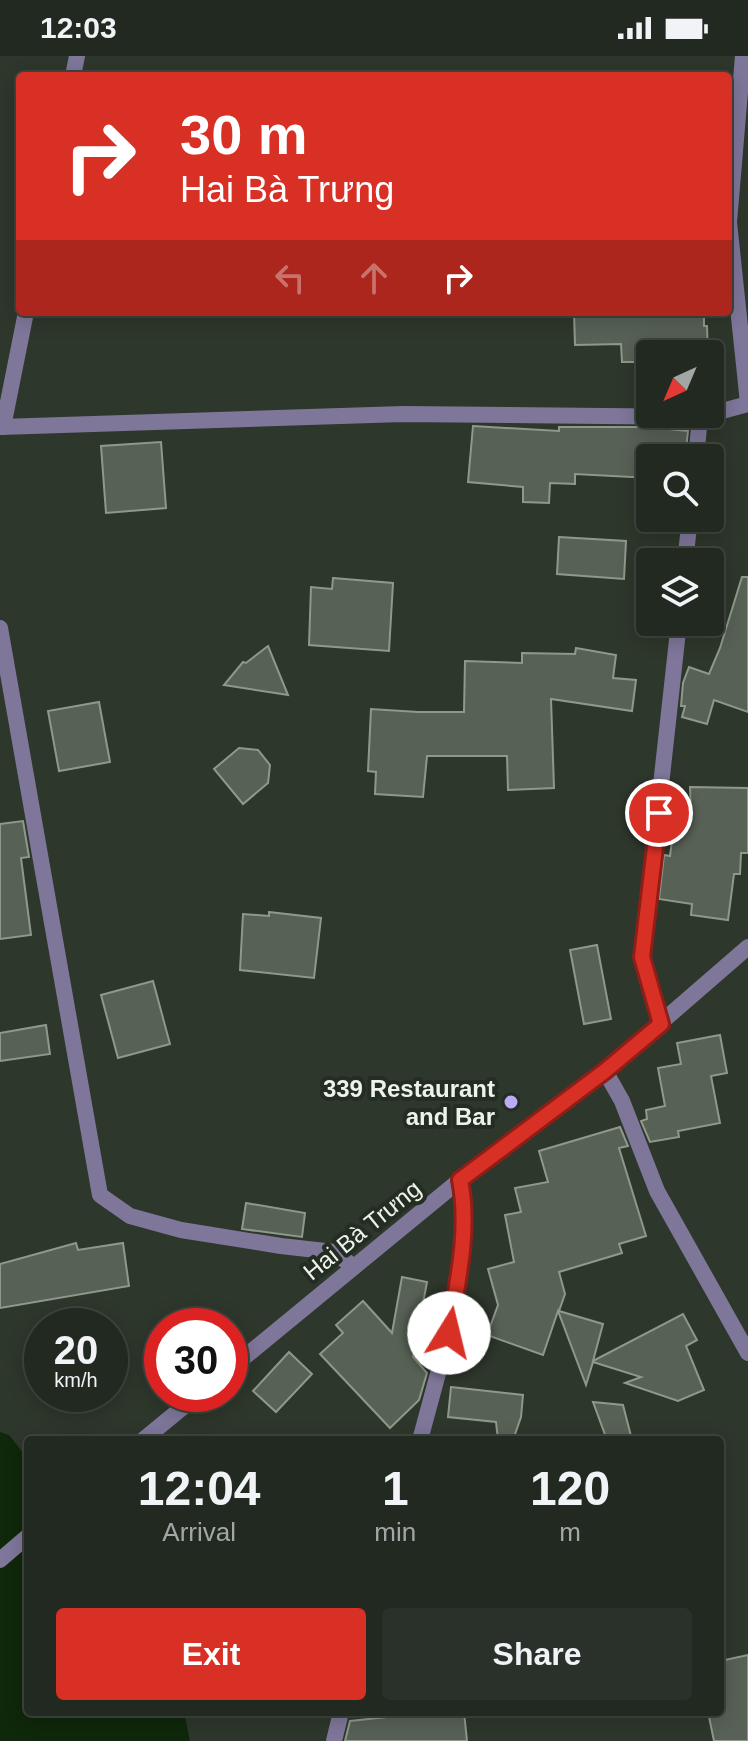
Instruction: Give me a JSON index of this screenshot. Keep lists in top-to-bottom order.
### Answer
{
  "streets": {
    "street": ["Hai Bà Trưng"]
  },
  "places": ["339 Restaurant and Bar"],
  "north": "bottom left",
  "page": {
    "status": "12:03",
    "turn": ["30 m", "Hai Bà Trưng"],
    "speed": "20 km/h",
    "limit": "30",
    "eta": [
      "12:04",
      "Arrival",
      "1",
      "min",
      "120",
      "m"
    ],
    "buttons": ["Exit", "Share"]
  }
}
